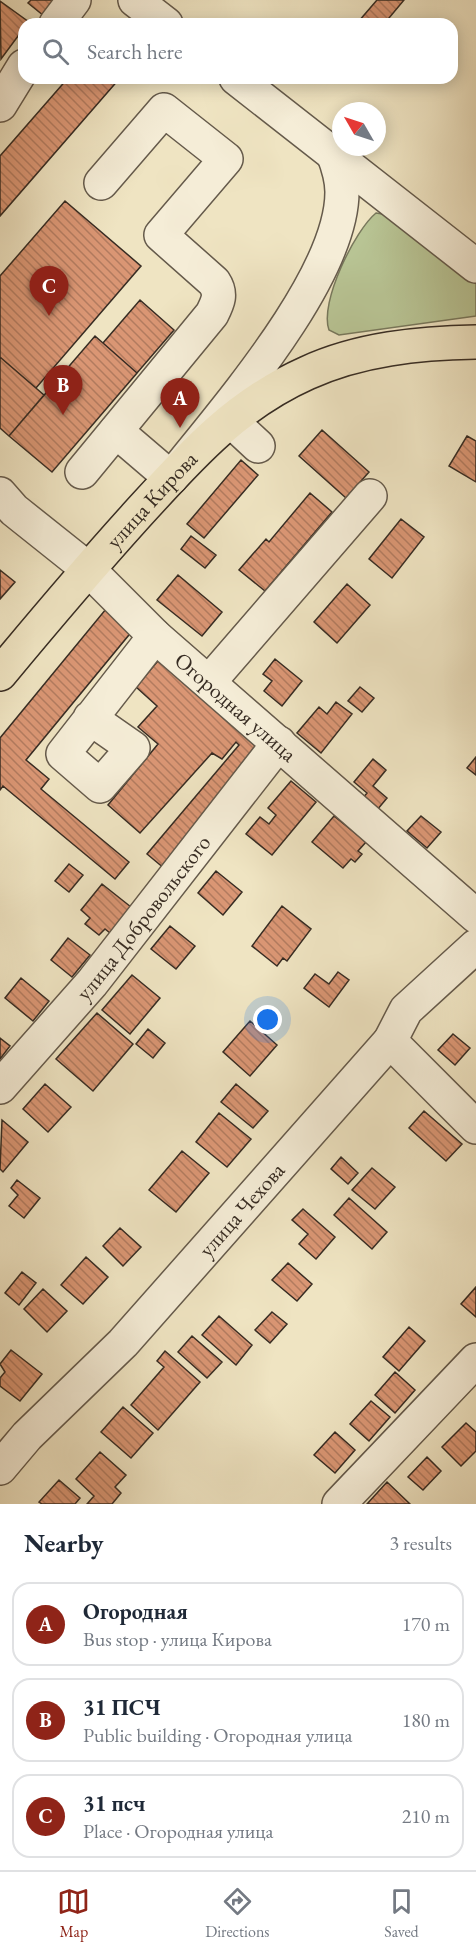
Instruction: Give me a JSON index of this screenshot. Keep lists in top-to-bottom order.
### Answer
{
  "streets": {
    "main road": ["улица Кирова"],
    "street": ["Огородная улица", "улица Добровольского", "улица Чехова"]
  },
  "crossings": [
    ["улица Кирова", "Огородная улица"],
    ["Огородная улица", "улица Добровольского"]
  ],
  "north": "top left",
  "page": {
    "search": "Search here",
    "pins": ["C", "B", "A"],
    "heading": ["Nearby", "3 results"],
    "list": [
      {
        "mark": "A",
        "name": "Огородная",
        "note": "Bus stop · улица Кирова",
        "value": "170 m"
      },
      {
        "mark": "B",
        "name": "31 ПСЧ",
        "note": "Public building · Огородная улица",
        "value": "180 m"
      },
      {
        "mark": "C",
        "name": "31 псч",
        "note": "Place · Огородная улица",
        "value": "210 m"
      }
    ],
    "nav": ["Map", "Directions", "Saved"]
  }
}
